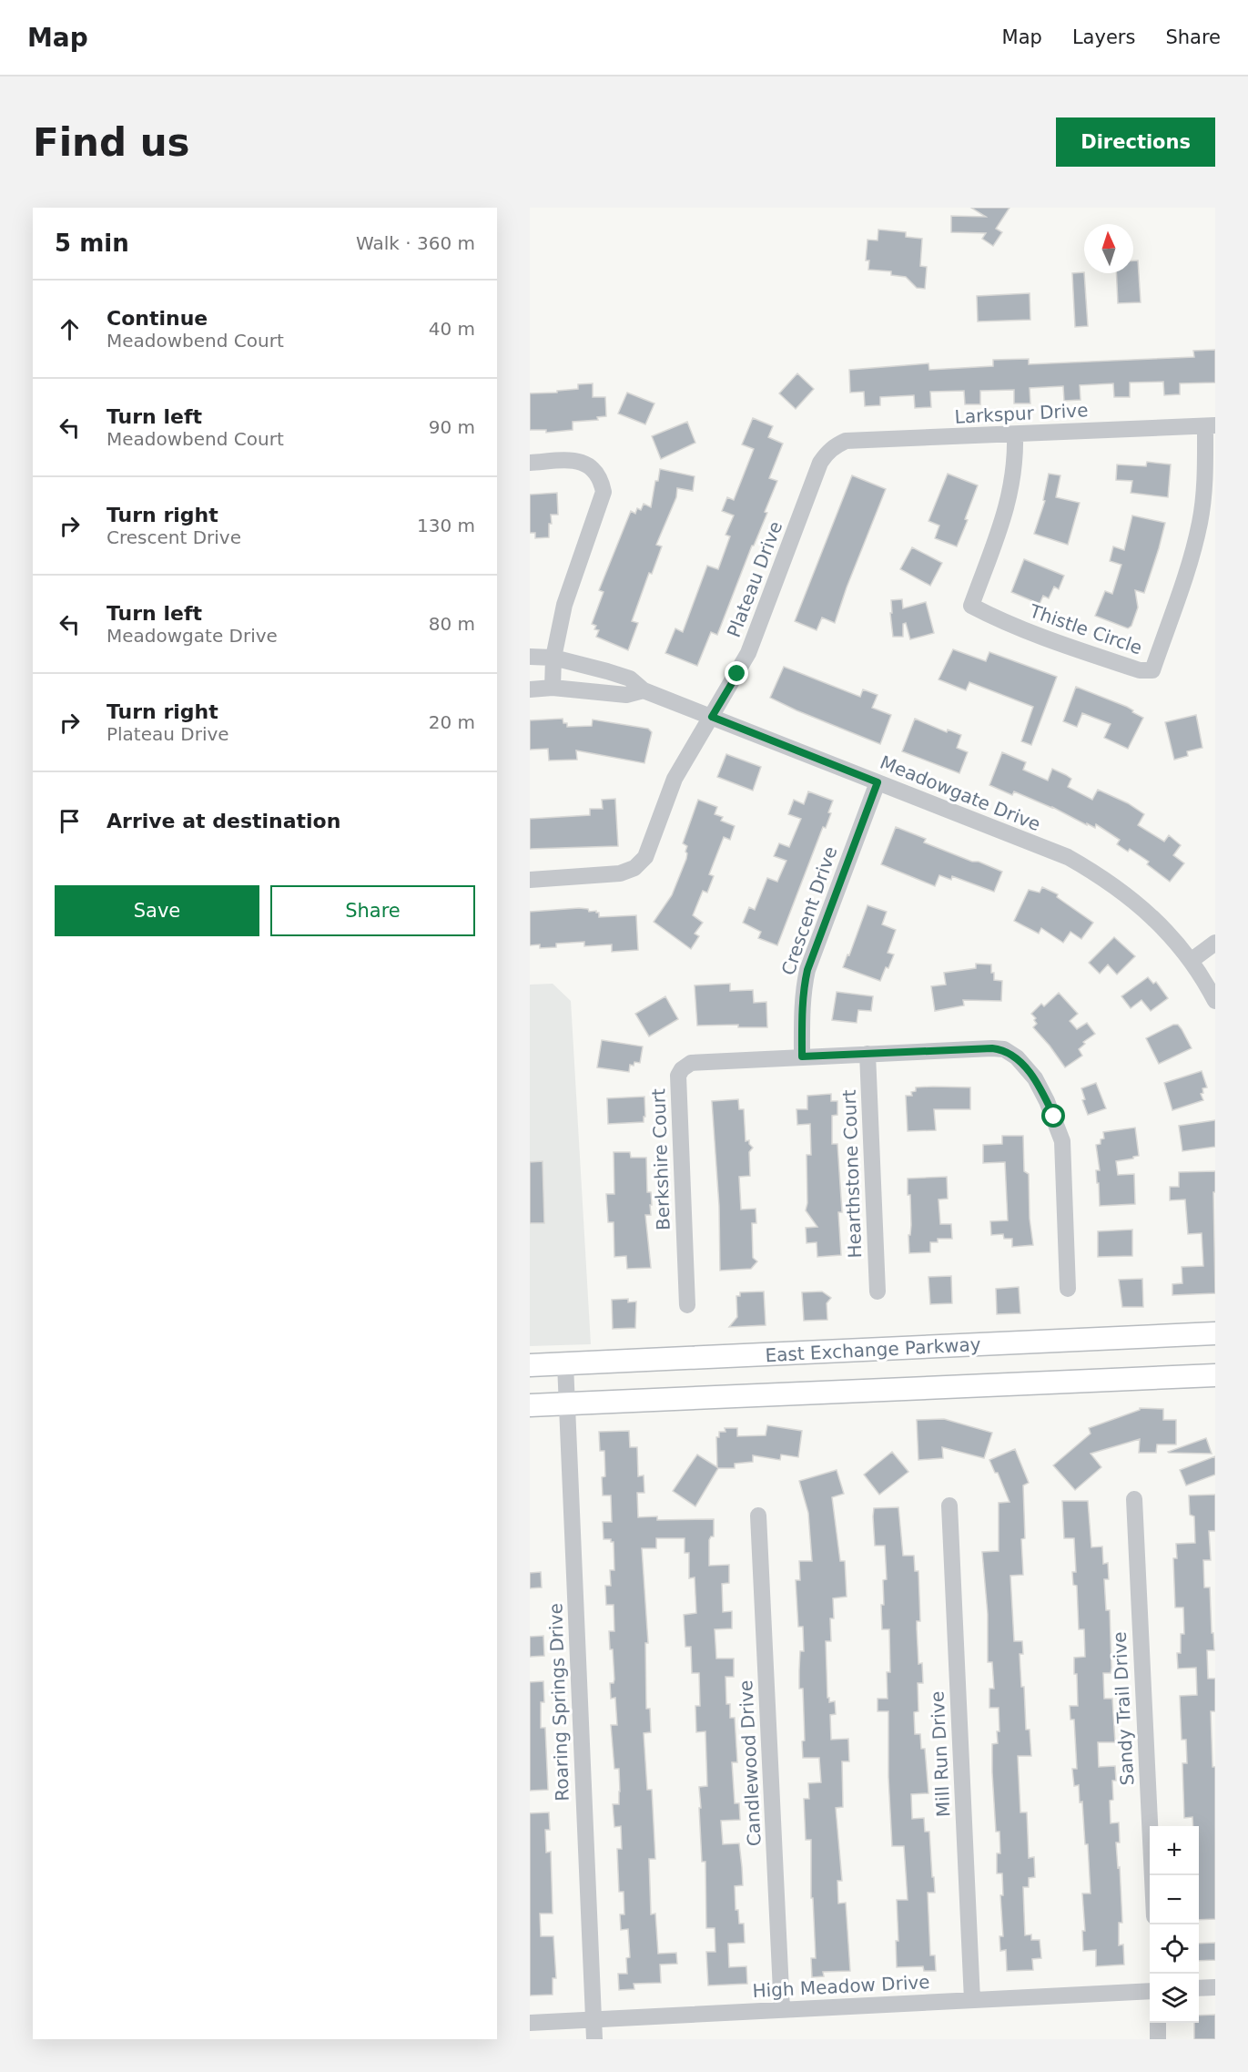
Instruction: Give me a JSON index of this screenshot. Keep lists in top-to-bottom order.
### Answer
{
  "streets": {
    "main road": ["East Exchange Parkway"],
    "street": [
      "Larkspur Drive",
      "Plateau Drive",
      "Thistle Circle",
      "Meadowgate Drive",
      "Crescent Drive",
      "Berkshire Court",
      "Hearthstone Court",
      "Roaring Springs Drive",
      "Sandy Trail Drive",
      "Mill Run Drive",
      "Candlewood Drive",
      "High Meadow Drive"
    ]
  },
  "crossings": [
    ["Larkspur Drive", "Plateau Drive"],
    ["Larkspur Drive", "Thistle Circle"],
    ["Plateau Drive", "Meadowgate Drive"],
    ["Meadowgate Drive", "Crescent Drive"],
    ["Crescent Drive", "Berkshire Court"],
    ["Berkshire Court", "Hearthstone Court"],
    ["East Exchange Parkway", "Roaring Springs Drive"],
    ["Roaring Springs Drive", "High Meadow Drive"],
    ["Mill Run Drive", "High Meadow Drive"],
    ["Candlewood Drive", "High Meadow Drive"]
  ],
  "north": "top",
  "page": {
    "header": "Map",
    "nav": ["Map", "Layers", "Share"],
    "buttons": [
      "Directions",
      ["Save", "Share"]
    ],
    "title": "Find us",
    "heading": ["5 min", "Walk · 360 m"],
    "list": [
      ["Continue", "Meadowbend Court", "40 m"],
      ["Turn left", "Meadowbend Court", "90 m"],
      ["Turn right", "Crescent Drive", "130 m"],
      ["Turn left", "Meadowgate Drive", "80 m"],
      ["Turn right", "Plateau Drive", "20 m"],
      "Arrive at destination"
    ],
    "map_buttons": ["+", "−"]
  }
}
